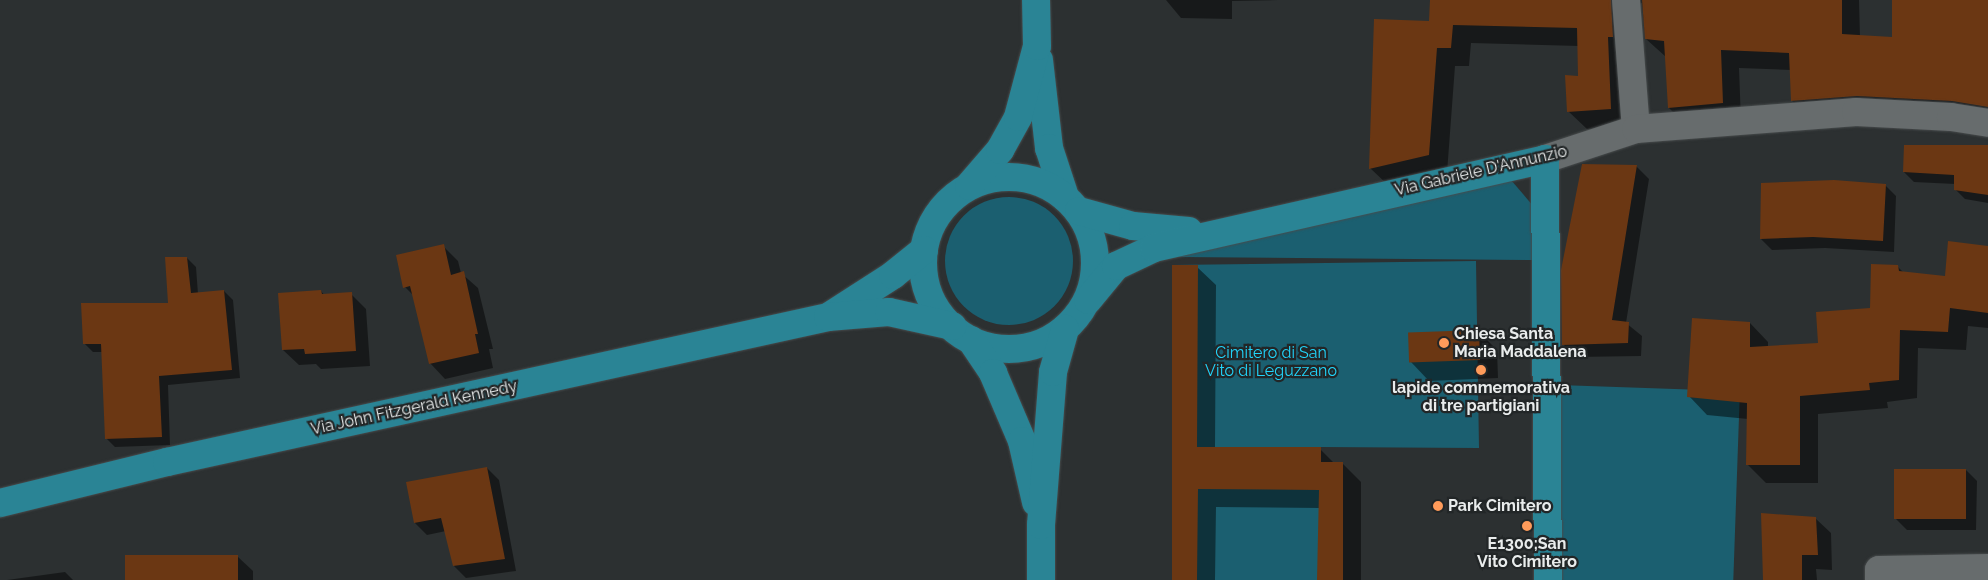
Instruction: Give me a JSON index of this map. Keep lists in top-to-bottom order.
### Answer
{
  "streets": {
    "main road": ["Via Gabriele D'Annunzio", "Via John Fitzgerald Kennedy"]
  },
  "crossings": [
    ["Via Gabriele D'Annunzio", "Via John Fitzgerald Kennedy"]
  ],
  "parks": ["Cimitero di San Vito di Leguzzano"],
  "places": [
    "Chiesa Santa Maria Maddalena",
    "lapide commemorativa di tre partigiani",
    "Park Cimitero",
    "E1300;San Vito Cimitero"
  ]
}
